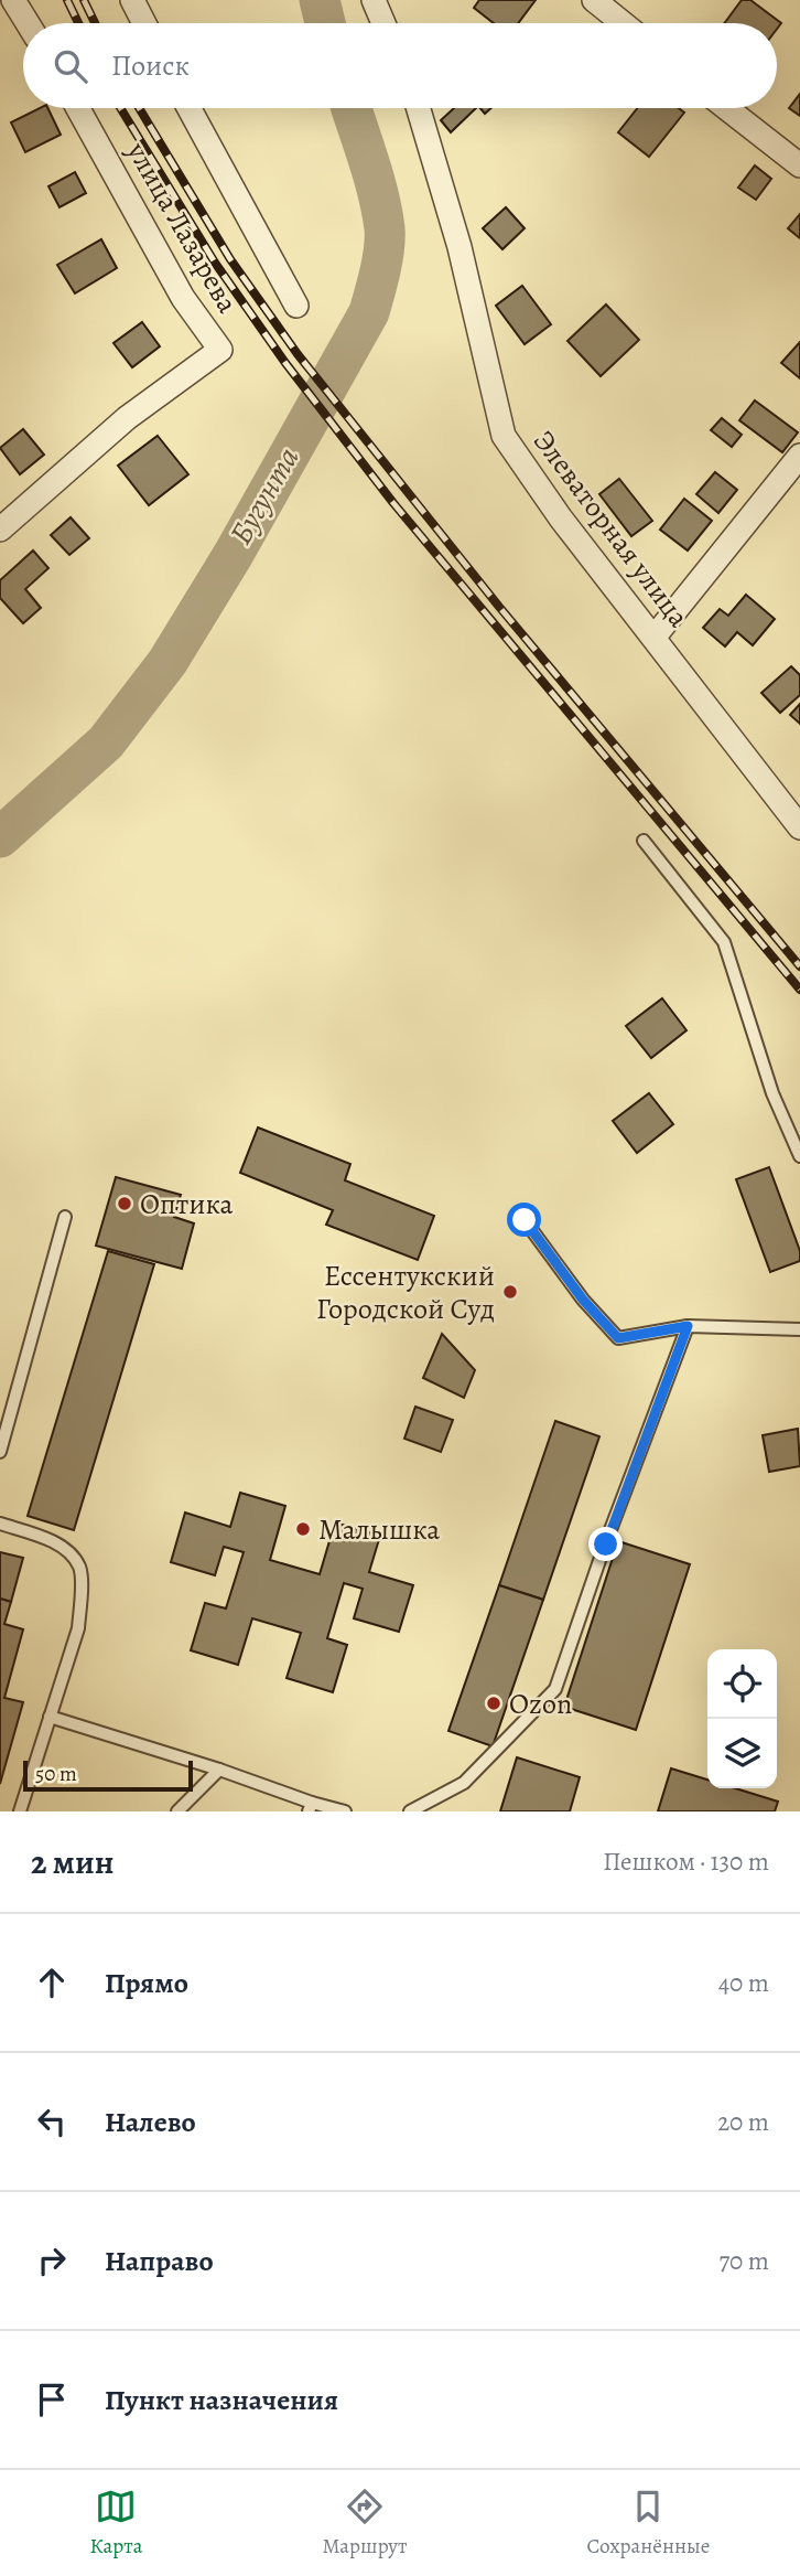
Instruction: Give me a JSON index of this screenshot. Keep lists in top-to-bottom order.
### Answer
{
  "streets": {
    "street": ["улица Лазарева", "Элеваторная улица"]
  },
  "water": ["Бугунта"],
  "places": [
    "Оптика",
    "Ессентукский Городской Суд",
    "Малышка",
    "Ozon"
  ],
  "scale_bar": "50 m",
  "page": {
    "search": "Поиск",
    "scale": "50 m",
    "heading": ["2 мин", "Пешком · 130 m"],
    "list": [
      ["Прямо", "40 m"],
      ["Налево", "20 m"],
      ["Направо", "70 m"],
      "Пункт назначения"
    ],
    "nav": ["Карта", "Маршрут", "Сохранённые"]
  }
}
